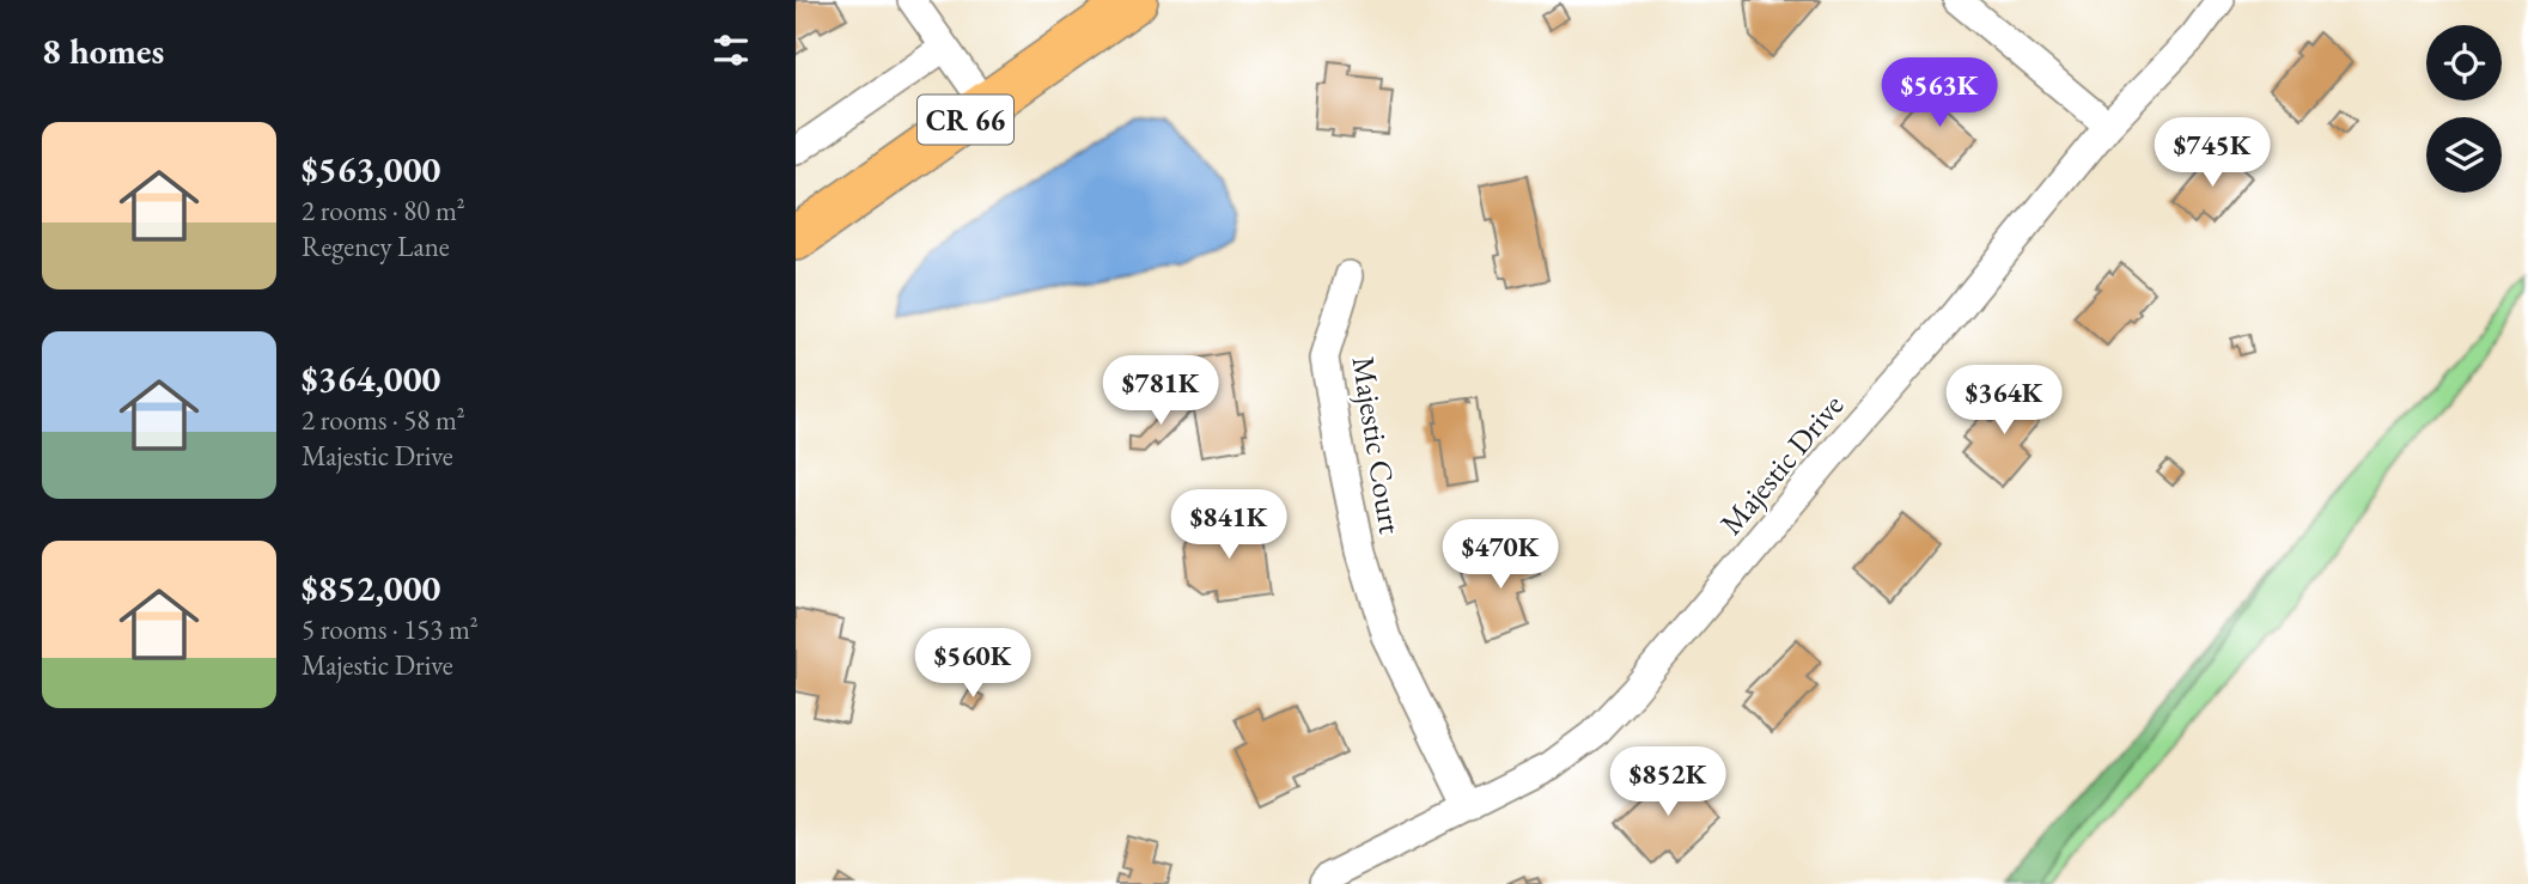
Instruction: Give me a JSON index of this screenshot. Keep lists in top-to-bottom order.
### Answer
{
  "streets": {
    "main road": ["CR 66"],
    "street": ["Majestic Court", "Majestic Drive"]
  },
  "crossings": [
    ["Majestic Court", "Majestic Drive"]
  ],
  "page": {
    "heading": "8 homes",
    "price": [
      "$563K",
      "$745K",
      "$781K",
      "$364K",
      "$841K",
      "$470K",
      "$560K",
      "$852K"
    ],
    "list": [
      {
        "name": "$563,000",
        "note": "2 rooms · 80 m² · Regency Lane"
      },
      {
        "name": "$364,000",
        "note": "2 rooms · 58 m² · Majestic Drive"
      },
      {
        "name": "$852,000",
        "note": "5 rooms · 153 m² · Majestic Drive"
      }
    ]
  }
}
